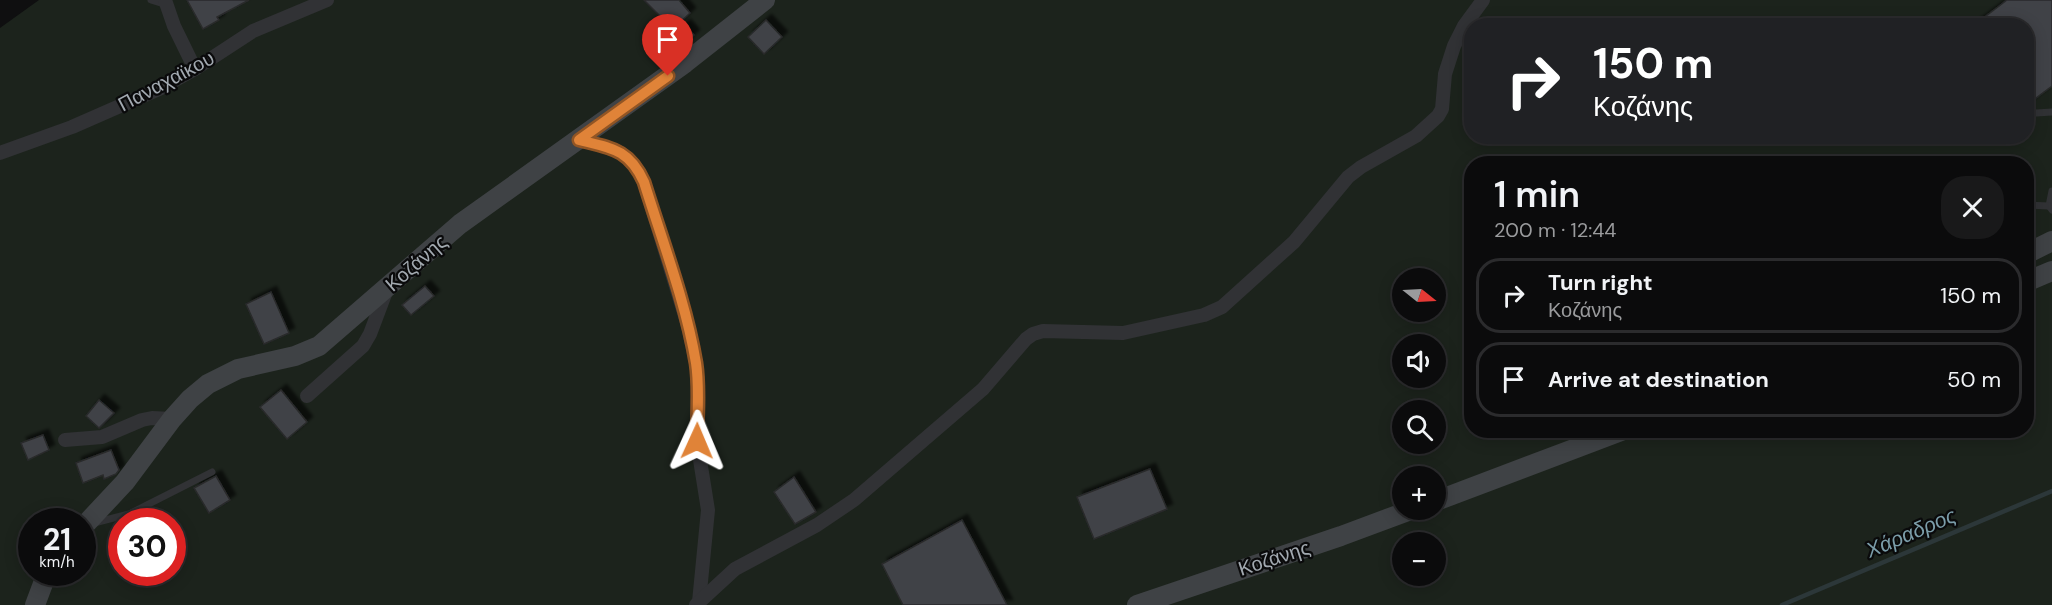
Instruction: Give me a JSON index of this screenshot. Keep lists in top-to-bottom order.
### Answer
{
  "streets": {
    "street": ["Παναχαϊκου", "Κοζάνης"]
  },
  "water": ["Χάραδρος"],
  "north": "right",
  "page": {
    "turn": ["150 m", "Κοζάνης"],
    "heading": ["1 min", "200 m · 12:44"],
    "list": [
      {
        "name": "Turn right",
        "note": "Κοζάνης",
        "value": "150 m"
      },
      {
        "name": "Arrive at destination",
        "value": "50 m"
      }
    ],
    "map_buttons": ["+", "−"],
    "speed": "21 km/h",
    "limit": "30"
  }
}
